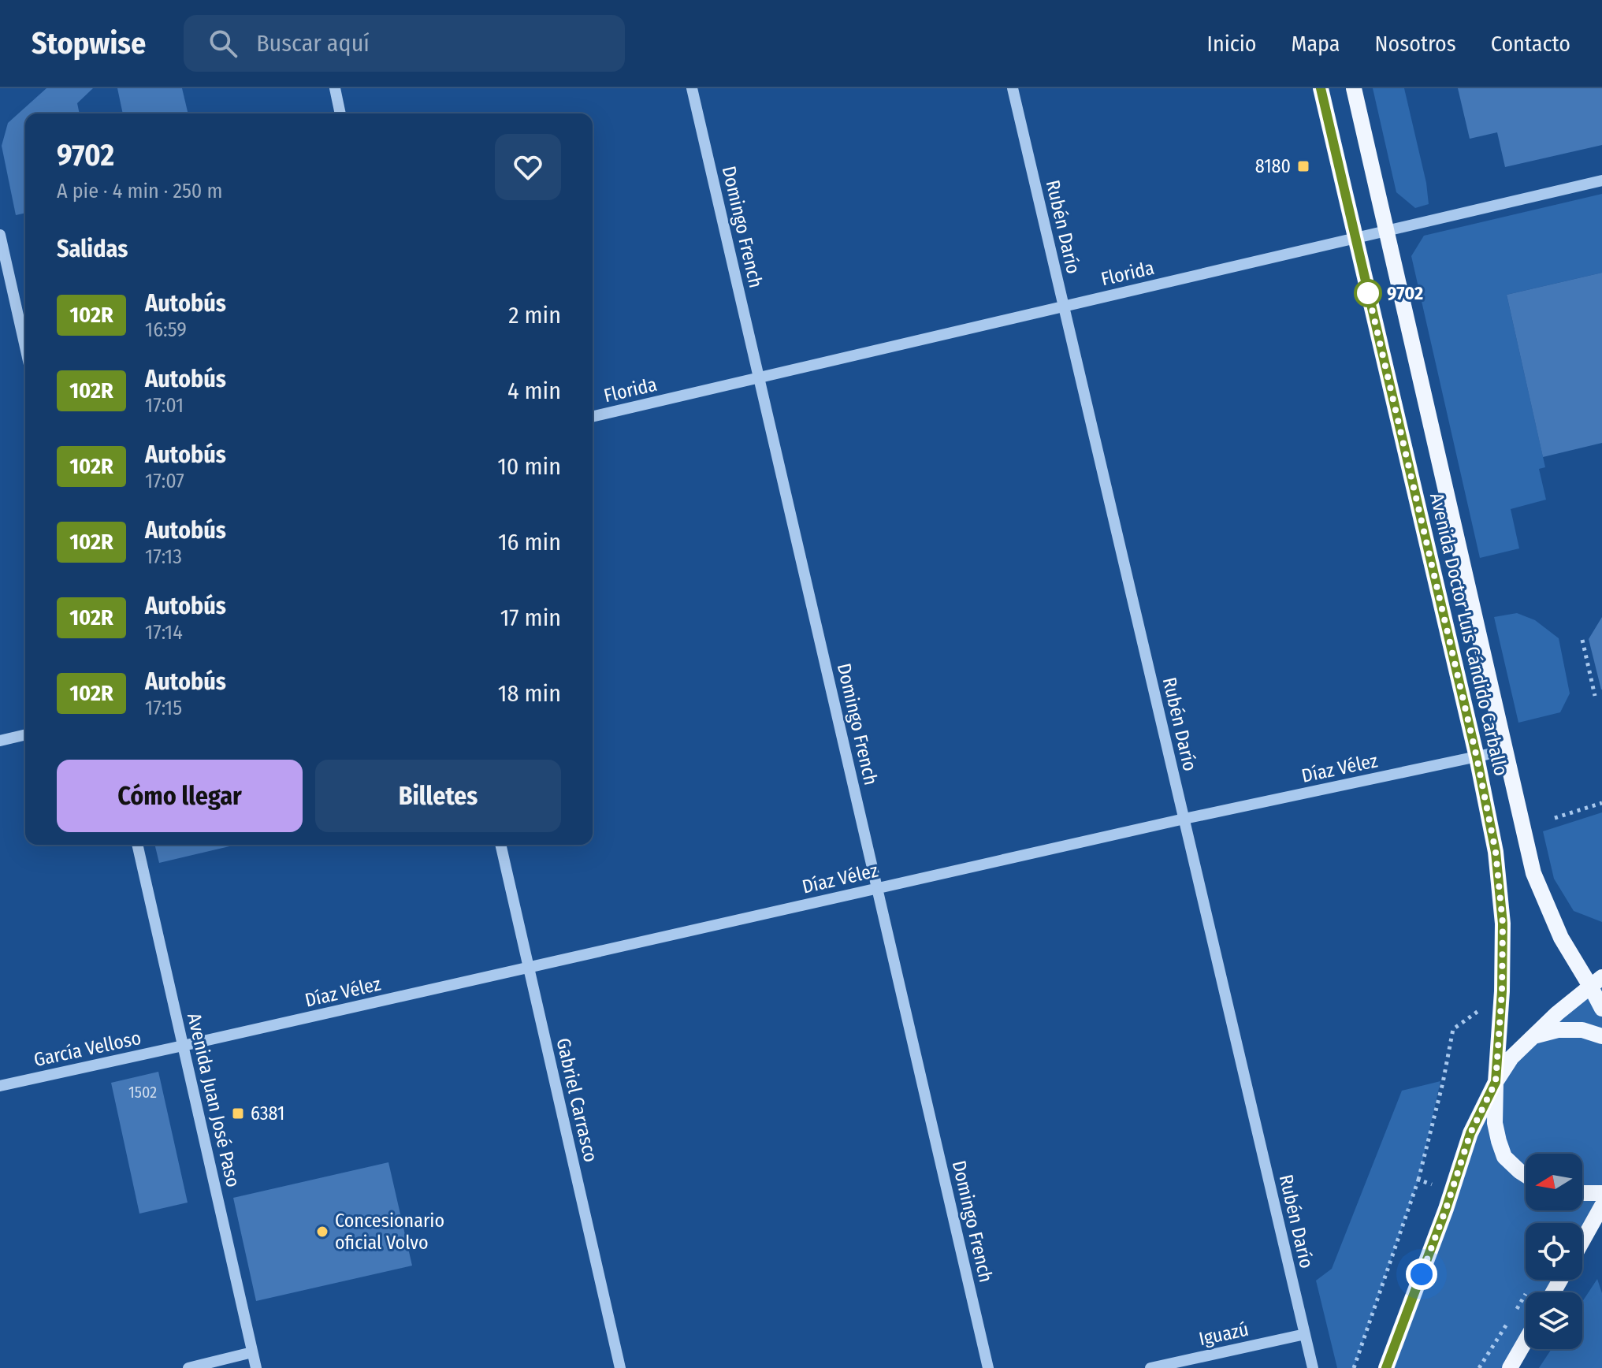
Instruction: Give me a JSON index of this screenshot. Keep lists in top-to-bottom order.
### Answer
{
  "streets": {
    "main road": ["Avenida Doctor Luis Cándido Carballo"],
    "street": [
      "Domingo French",
      "Rubén Darío",
      "Florida",
      "Díaz Vélez",
      "García Velloso",
      "Avenida Juan José Paso",
      "Gabriel Carrasco",
      "Iguazú"
    ]
  },
  "crossings": [
    ["Domingo French", "Florida"],
    ["Domingo French", "Díaz Vélez"],
    ["Rubén Darío", "Florida"],
    ["Rubén Darío", "Díaz Vélez"],
    ["Rubén Darío", "Iguazú"],
    ["Florida", "Avenida Doctor Luis Cándido Carballo"],
    ["Avenida Doctor Luis Cándido Carballo", "Díaz Vélez"],
    ["Díaz Vélez", "García Velloso"],
    ["Díaz Vélez", "Avenida Juan José Paso"],
    ["Díaz Vélez", "Gabriel Carrasco"],
    ["García Velloso", "Avenida Juan José Paso"]
  ],
  "places": {
    "transit": ["8180", "6381"],
    "other": ["9702", "Concesionario oficial Volvo"]
  },
  "lines": ["bus line 102R"],
  "house_numbers": ["1502"],
  "north": "left",
  "page": {
    "header": "Stopwise",
    "search": "Buscar aquí",
    "nav": [
      "Inicio",
      "Mapa",
      "Nosotros",
      "Contacto"
    ],
    "heading": [
      ["9702", "A pie · 4 min · 250 m"],
      "Salidas"
    ],
    "list": [
      {
        "mark": "102R",
        "name": "Autobús",
        "note": "16:59",
        "value": "2 min"
      },
      {
        "mark": "102R",
        "name": "Autobús",
        "note": "17:01",
        "value": "4 min"
      },
      {
        "mark": "102R",
        "name": "Autobús",
        "note": "17:07",
        "value": "10 min"
      },
      {
        "mark": "102R",
        "name": "Autobús",
        "note": "17:13",
        "value": "16 min"
      },
      {
        "mark": "102R",
        "name": "Autobús",
        "note": "17:14",
        "value": "17 min"
      },
      {
        "mark": "102R",
        "name": "Autobús",
        "note": "17:15",
        "value": "18 min"
      }
    ],
    "buttons": ["Cómo llegar", "Billetes"]
  }
}
